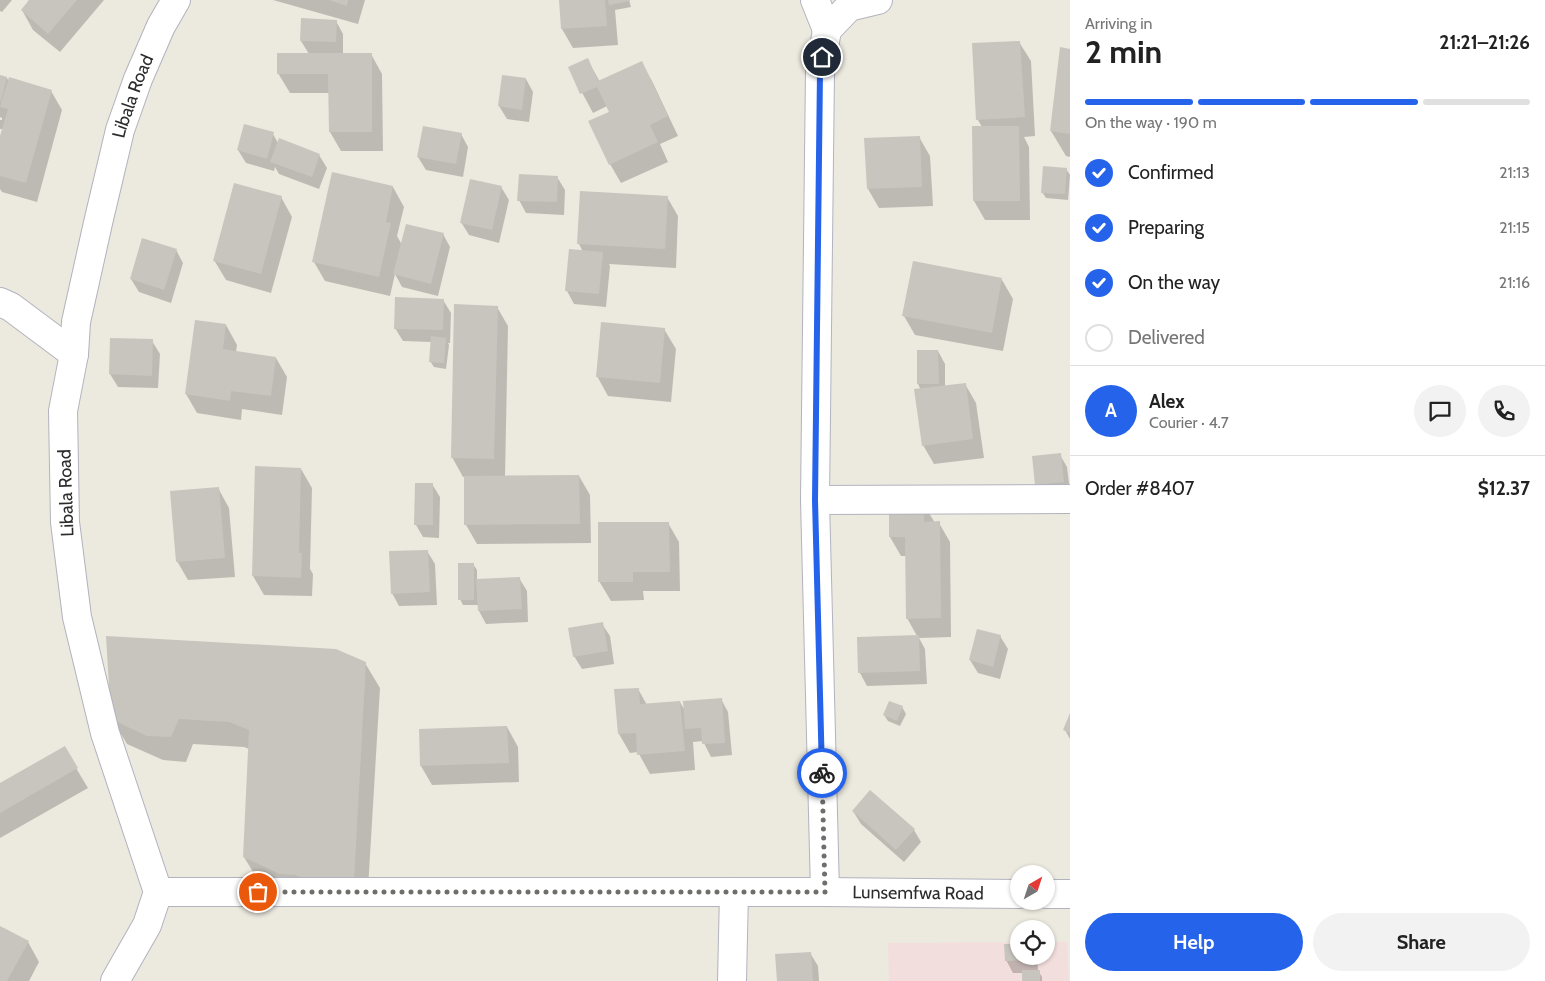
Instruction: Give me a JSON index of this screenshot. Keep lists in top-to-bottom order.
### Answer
{
  "streets": {
    "street": ["Libala Road", "Lunsemfwa Road"]
  },
  "crossings": [
    ["Libala Road", "Lunsemfwa Road"]
  ],
  "north": "top right",
  "page": {
    "heading": ["2 min", "Arriving in", "21:21–21:26"],
    "panel": [
      "Alex",
      "Courier · 4.7",
      "Order #8407",
      "$12.37"
    ],
    "bar": "On the way · 190 m",
    "list": [
      ["Confirmed", "21:13"],
      ["Preparing", "21:15"],
      ["On the way", "21:16"],
      "Delivered"
    ],
    "round": "A",
    "buttons": ["Help", "Share"]
  }
}
